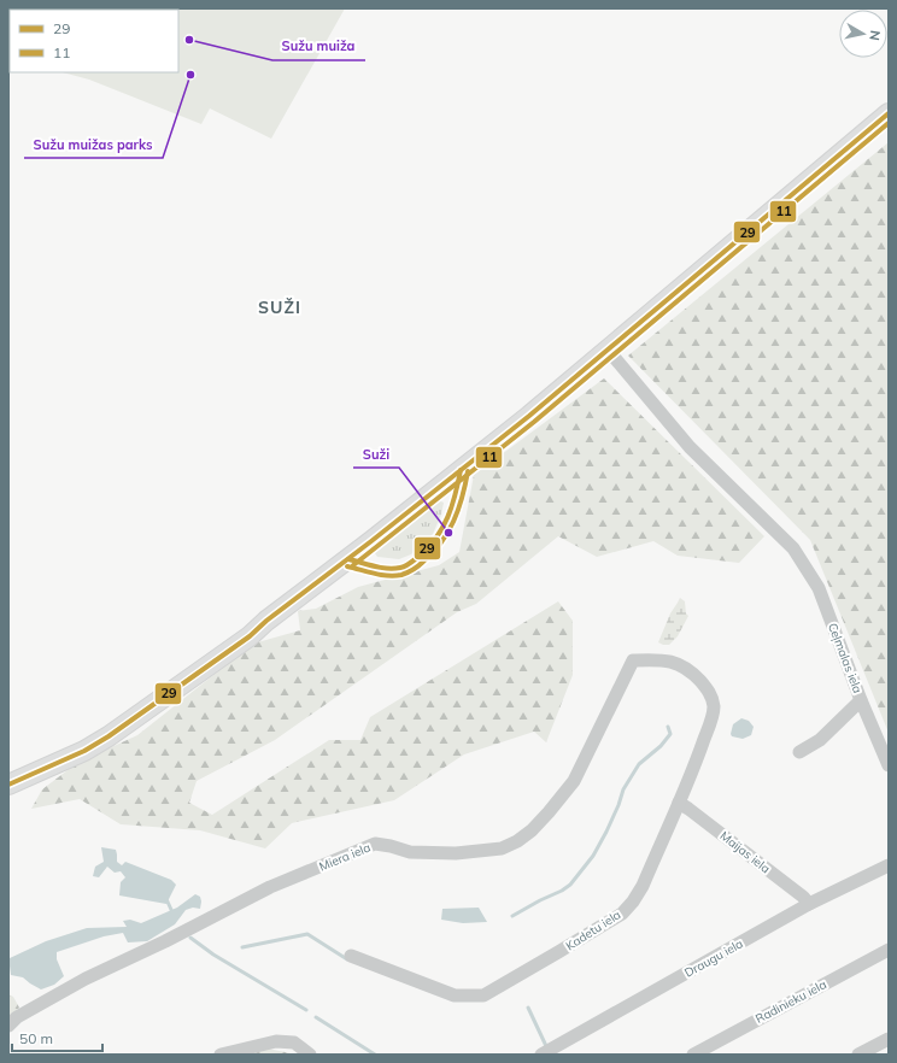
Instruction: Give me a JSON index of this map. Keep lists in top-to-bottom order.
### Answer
{
  "streets": {
    "street": [
      "Ceļmalas iela",
      "Maijas iela",
      "Miera iela",
      "Kadetu iela",
      "Draugu iela",
      "Radinieku iela"
    ]
  },
  "crossings": [
    ["Maijas iela", "Kadetu iela"],
    ["Maijas iela", "Draugu iela"],
    ["Miera iela", "Kadetu iela"]
  ],
  "districts": ["SUŽI"],
  "places": ["Sužu muiža", "Sužu muižas parks", "Suži"],
  "lines": ["transit line 29", "transit line 11"],
  "legend": ["29", "11"],
  "scale_bar": "50 m",
  "north": "right"
}
